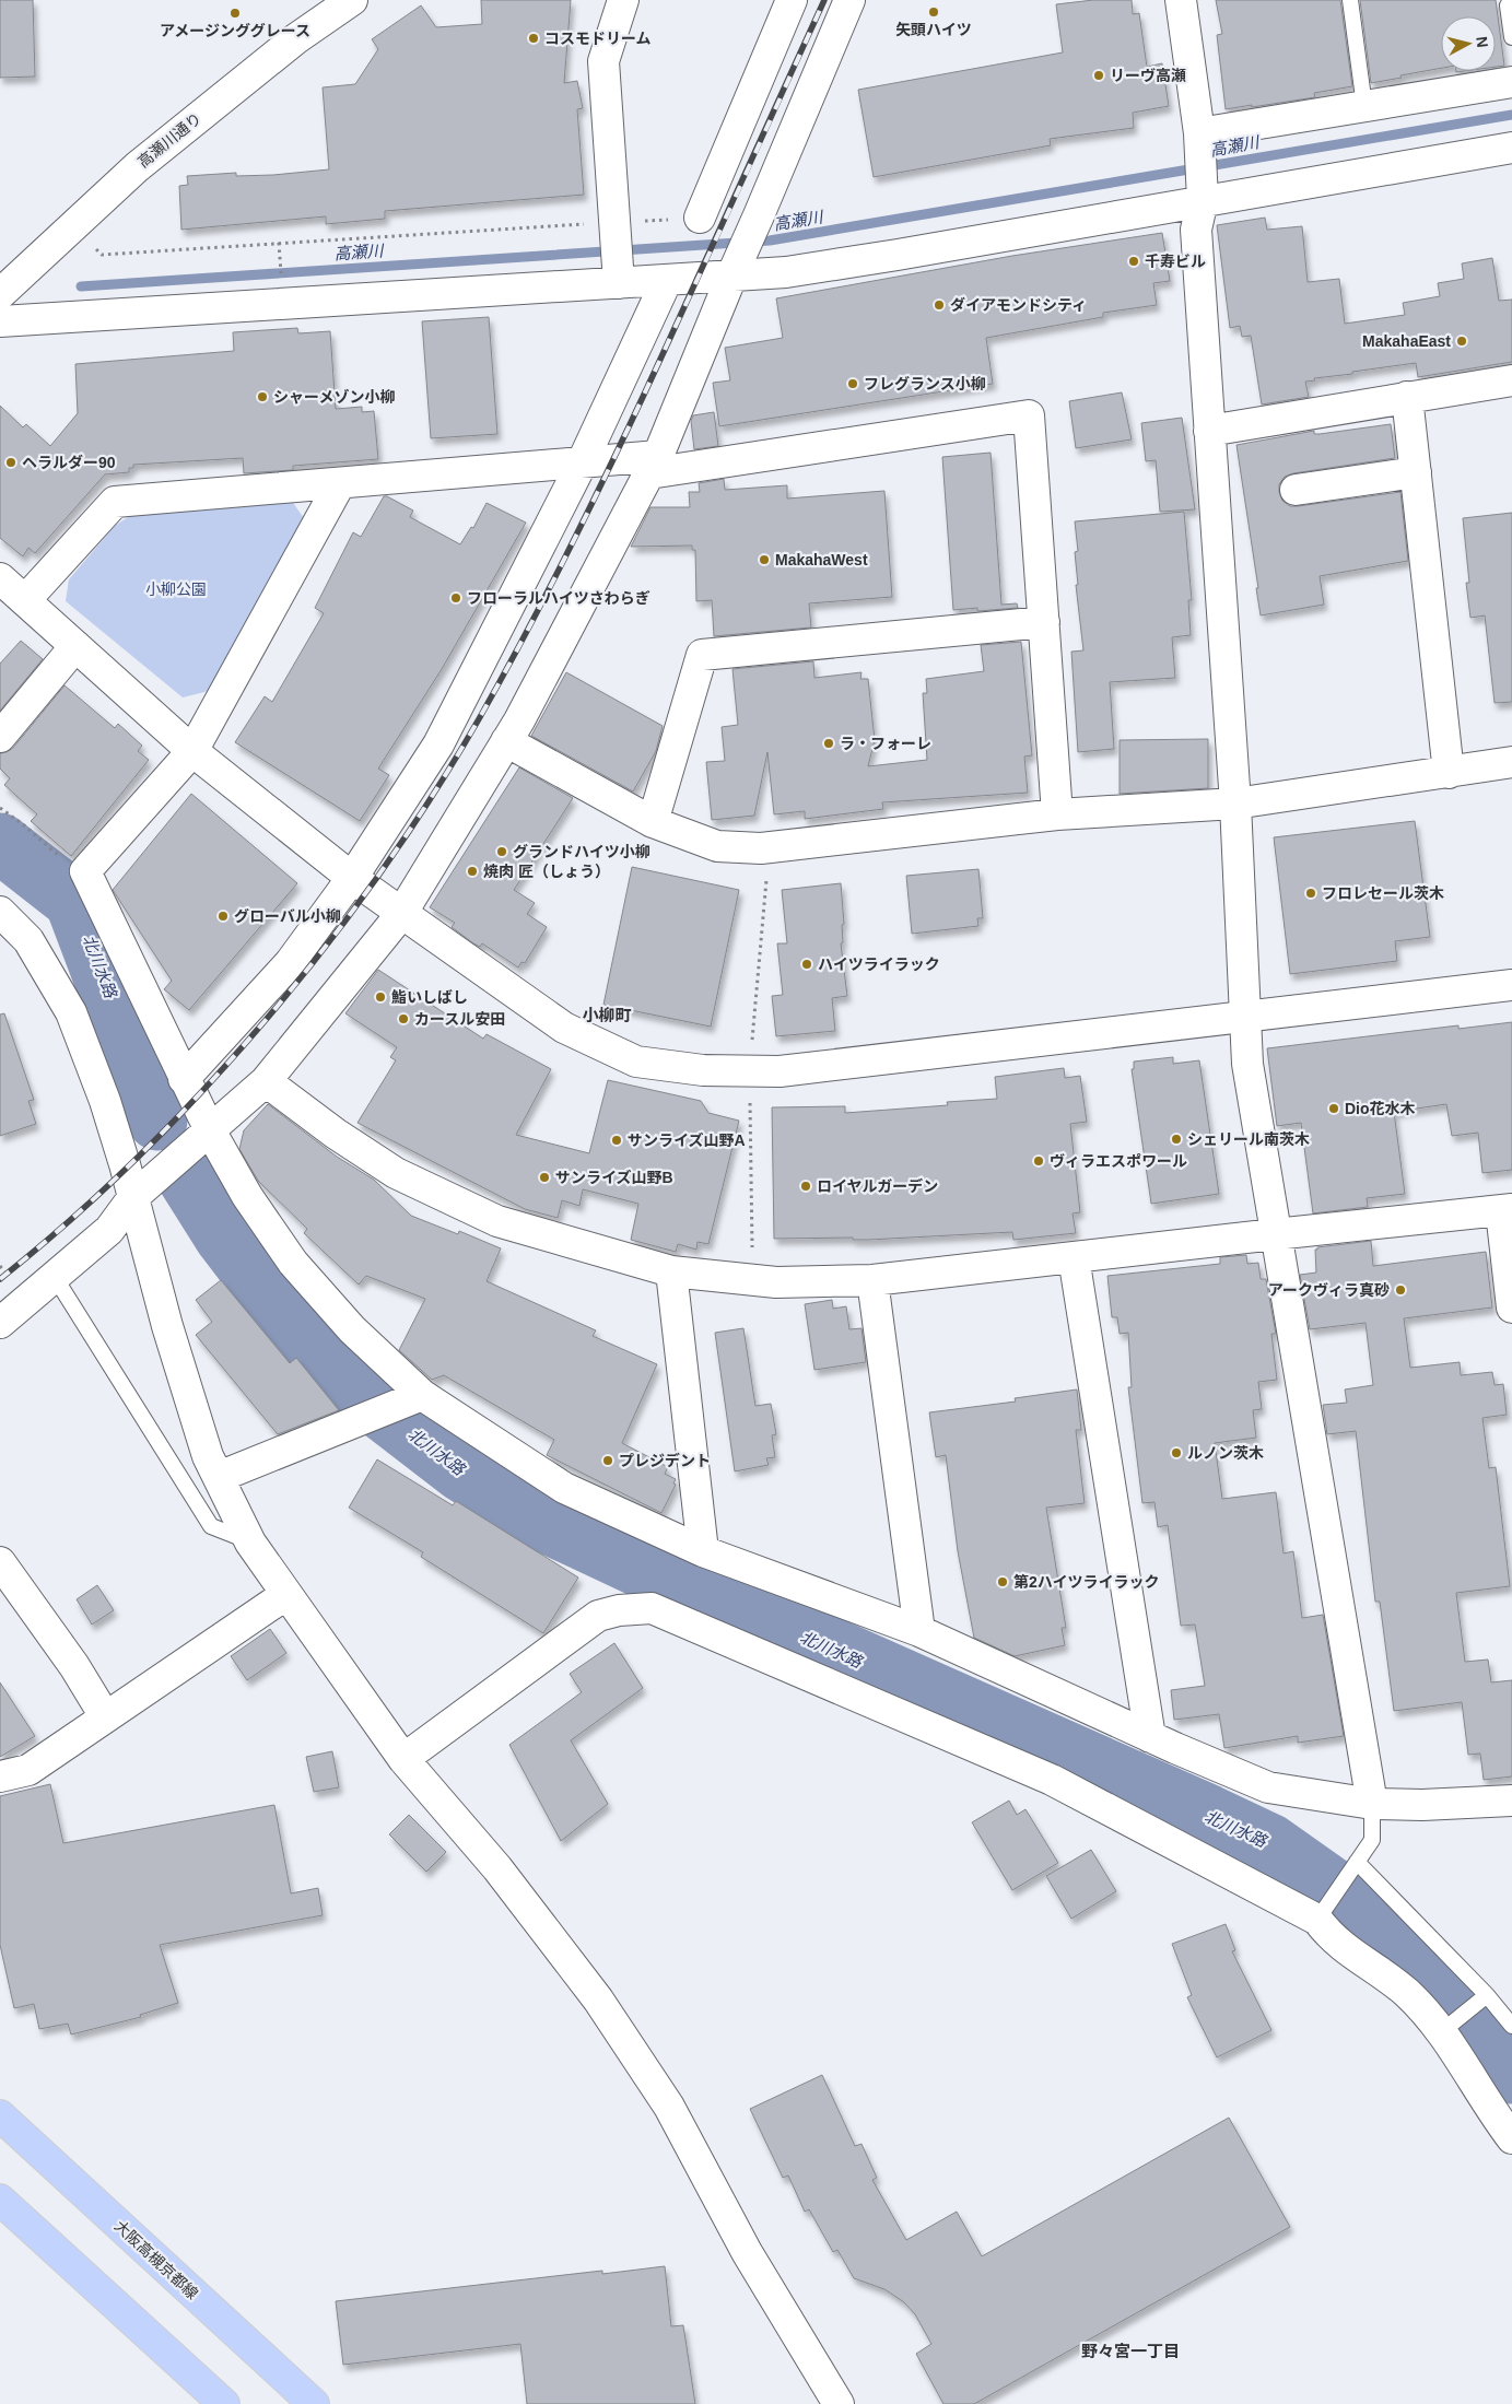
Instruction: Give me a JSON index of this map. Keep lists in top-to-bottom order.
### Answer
{
  "streets": {
    "main road": ["大阪高槻京都線"],
    "street": ["高瀬川通り"]
  },
  "districts": ["小柳町", "野々宮一丁目"],
  "water": ["高瀬川", "北川水路"],
  "parks": ["小柳公園"],
  "places": [
    "矢頭ハイツ",
    "アメージンググレース",
    "コスモドリーム",
    "リーヴ高瀬",
    "千寿ビル",
    "ダイアモンドシティ",
    "MakahaEast",
    "フレグランス小柳",
    "シャーメゾン小柳",
    "ヘラルダー90",
    "MakahaWest",
    "フローラルハイツさわらぎ",
    "ラ・フォーレ",
    "グランドハイツ小柳",
    "焼肉 匠（しょう）",
    "フロレセール茨木",
    "グローバル小柳",
    "ハイツライラック",
    "鮨いしばし",
    "カースル安田",
    "Dio花水木",
    "シェリール南茨木",
    "サンライズ山野A",
    "ヴィラエスポワール",
    "サンライズ山野B",
    "ロイヤルガーデン",
    "アークヴィラ真砂",
    "ルノン茨木",
    "プレジデント",
    "第2ハイツライラック"
  ],
  "north": "right"
}
